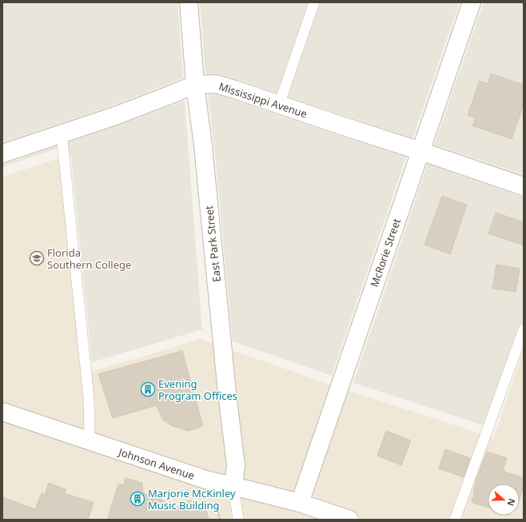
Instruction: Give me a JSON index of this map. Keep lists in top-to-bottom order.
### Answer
{
  "streets": {
    "street": [
      "Mississippi Avenue",
      "East Park Street",
      "McRorie Street",
      "Johnson Avenue"
    ]
  },
  "crossings": [
    ["Mississippi Avenue", "East Park Street"],
    ["Mississippi Avenue", "McRorie Street"],
    ["East Park Street", "Johnson Avenue"],
    ["McRorie Street", "Johnson Avenue"]
  ],
  "places": {
    "school or university": ["Florida Southern College"],
    "building": ["Evening Program Offices", "Marjorie McKinley Music Building"]
  },
  "north": "right"
}
